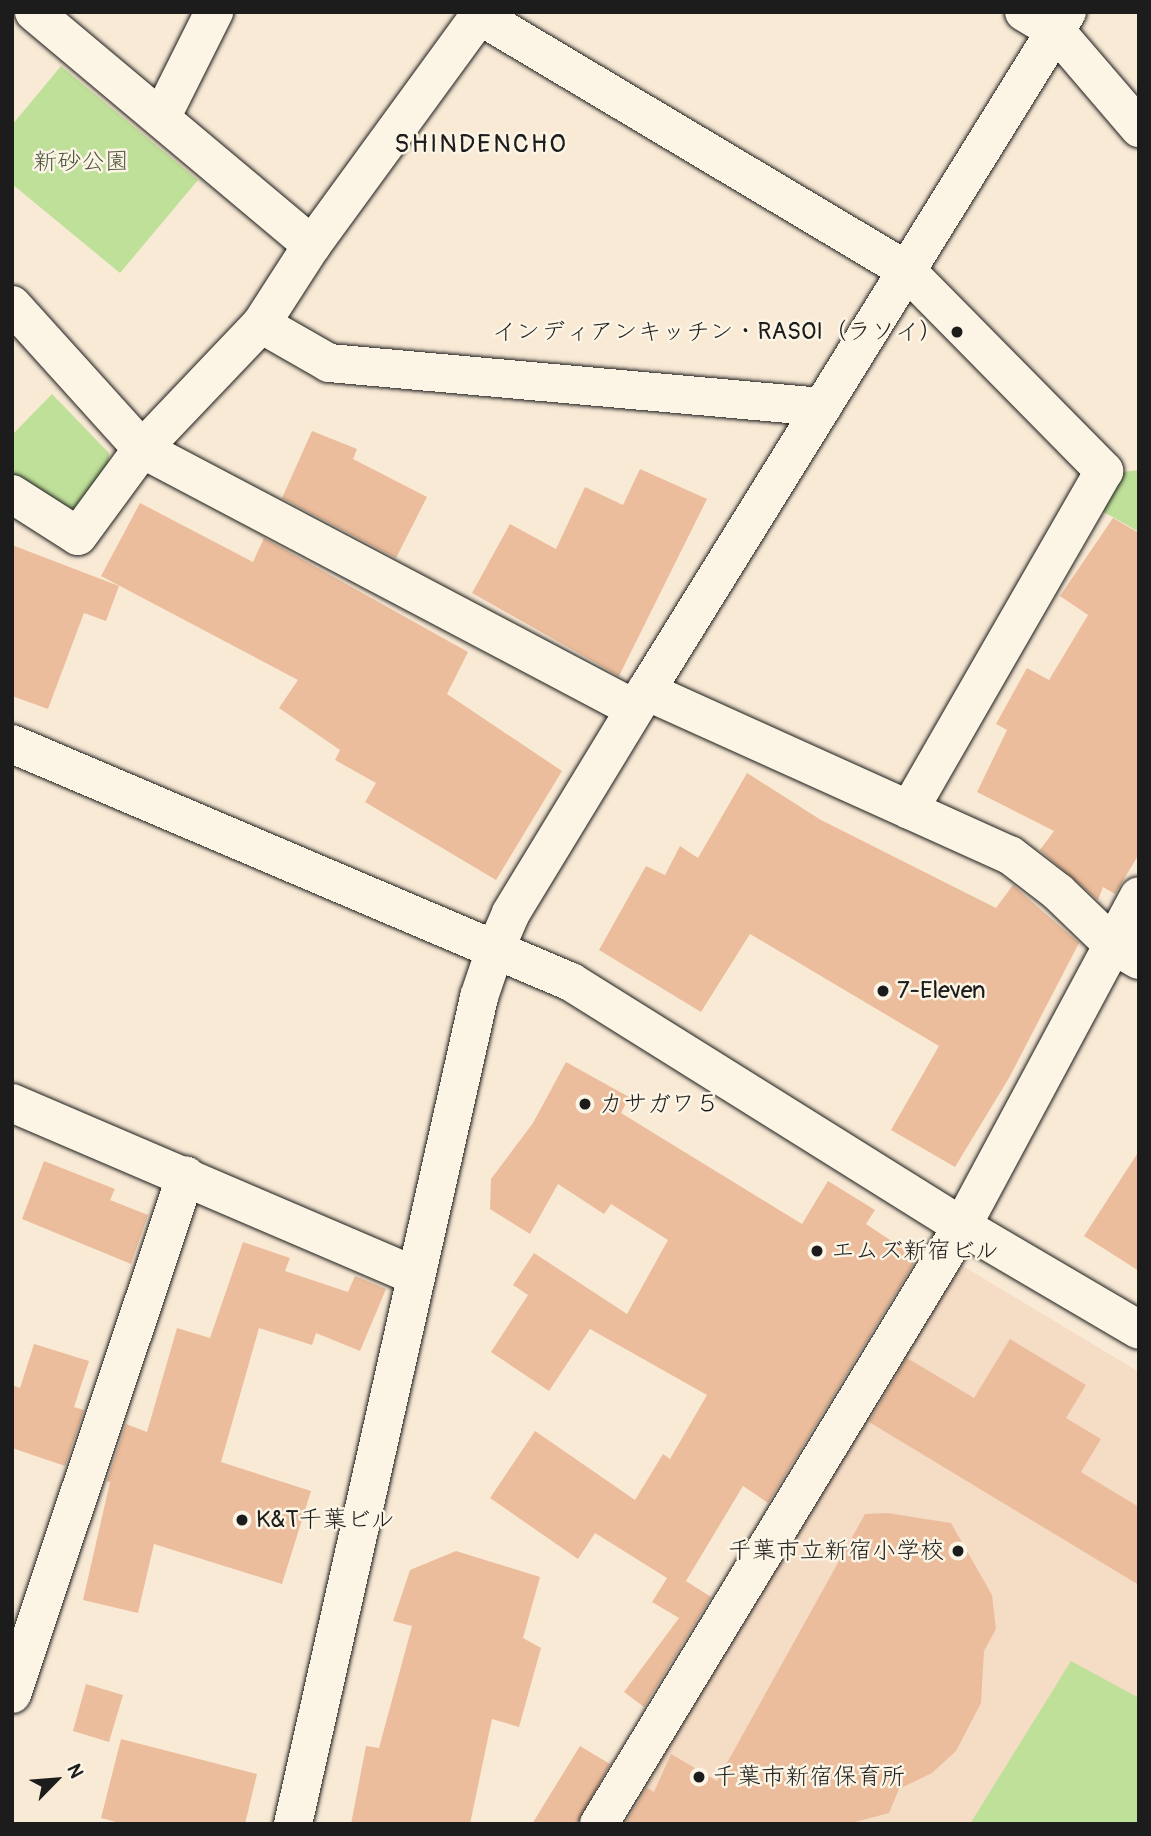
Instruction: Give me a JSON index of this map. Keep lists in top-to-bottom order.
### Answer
{
  "districts": ["SHINDENCHO"],
  "parks": ["新砂公園"],
  "places": [
    "インディアンキッチン・RASOI（ラソイ）",
    "7-Eleven",
    "カサガワ５",
    "エムズ新宿ビル",
    "K&T千葉ビル",
    "千葉市立新宿小学校",
    "千葉市新宿保育所"
  ],
  "north": "top right"
}
